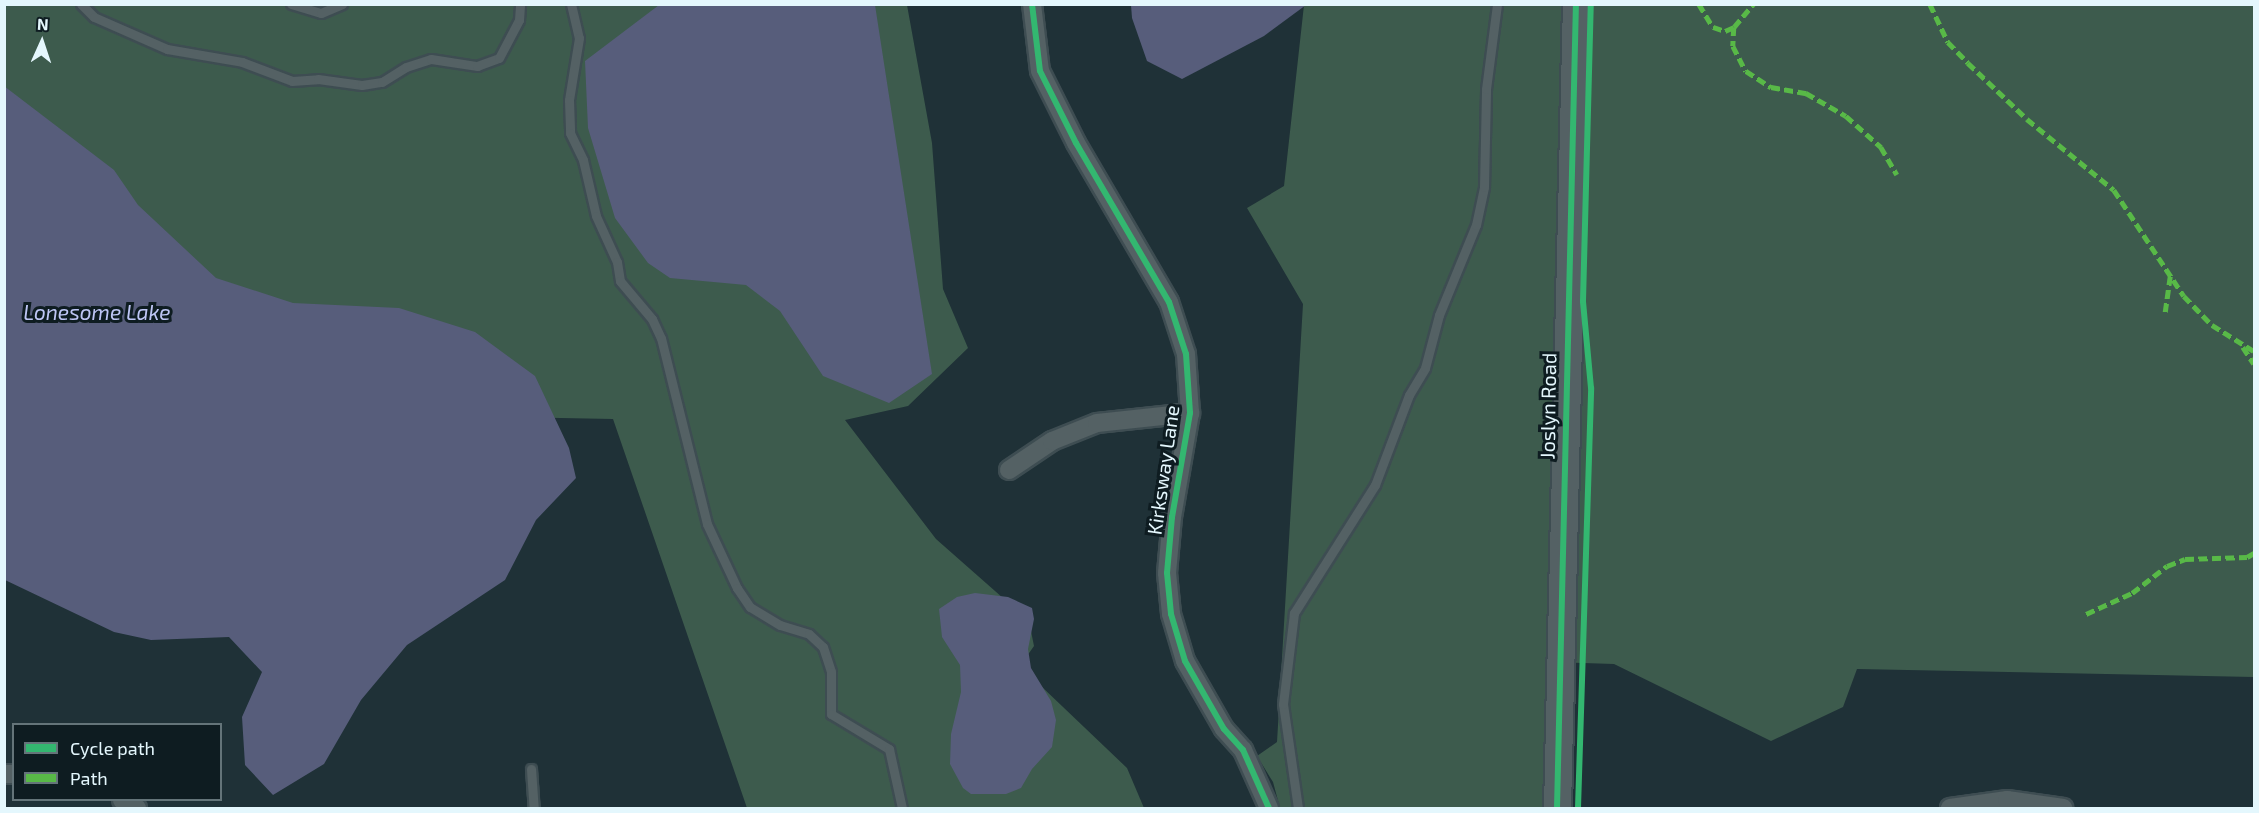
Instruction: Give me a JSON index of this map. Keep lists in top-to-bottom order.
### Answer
{
  "streets": {
    "street": ["Joslyn Road", "Kirksway Lane"]
  },
  "water": ["Lonesome Lake"],
  "legend": ["Cycle path", "Path"],
  "north": "top"
}
